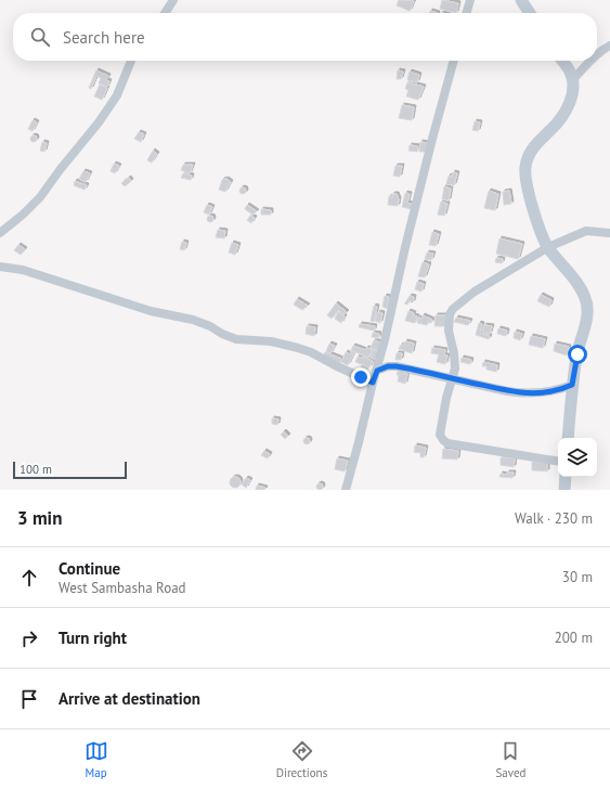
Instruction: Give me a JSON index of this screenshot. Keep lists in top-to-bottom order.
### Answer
{
  "scale_bar": "100 m",
  "page": {
    "search": "Search here",
    "scale": "100 m",
    "heading": ["3 min", "Walk · 230 m"],
    "list": [
      ["Continue", "West Sambasha Road", "30 m"],
      ["Turn right", "200 m"],
      "Arrive at destination"
    ],
    "nav": ["Map", "Directions", "Saved"]
  }
}
